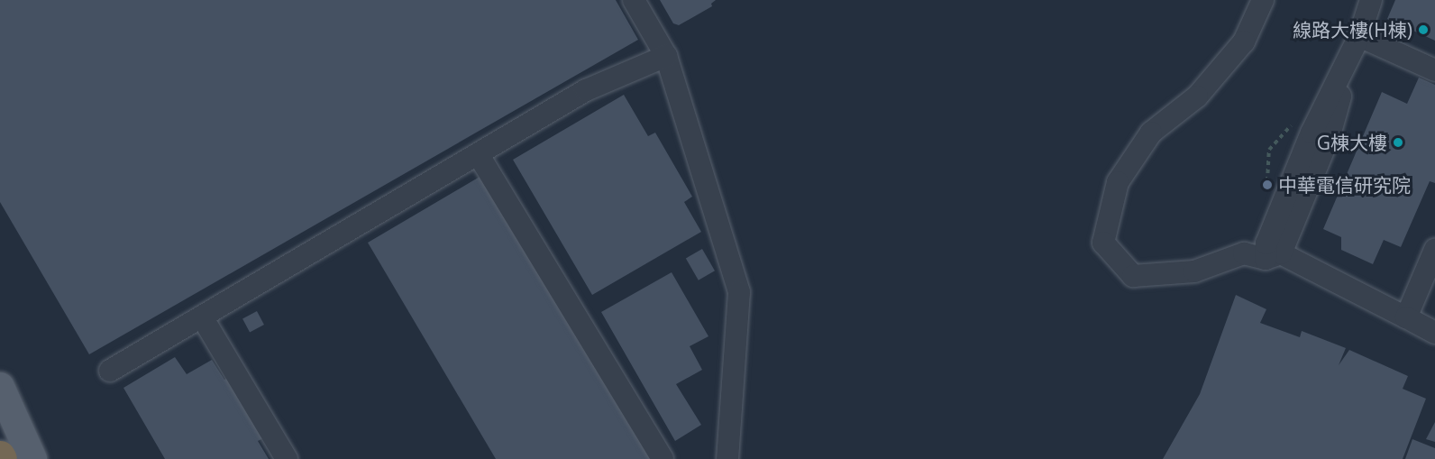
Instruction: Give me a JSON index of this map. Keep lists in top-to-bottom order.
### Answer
{
  "places": ["線路大樓(H棟)", "G棟大樓", "中華電信研究院"]
}
